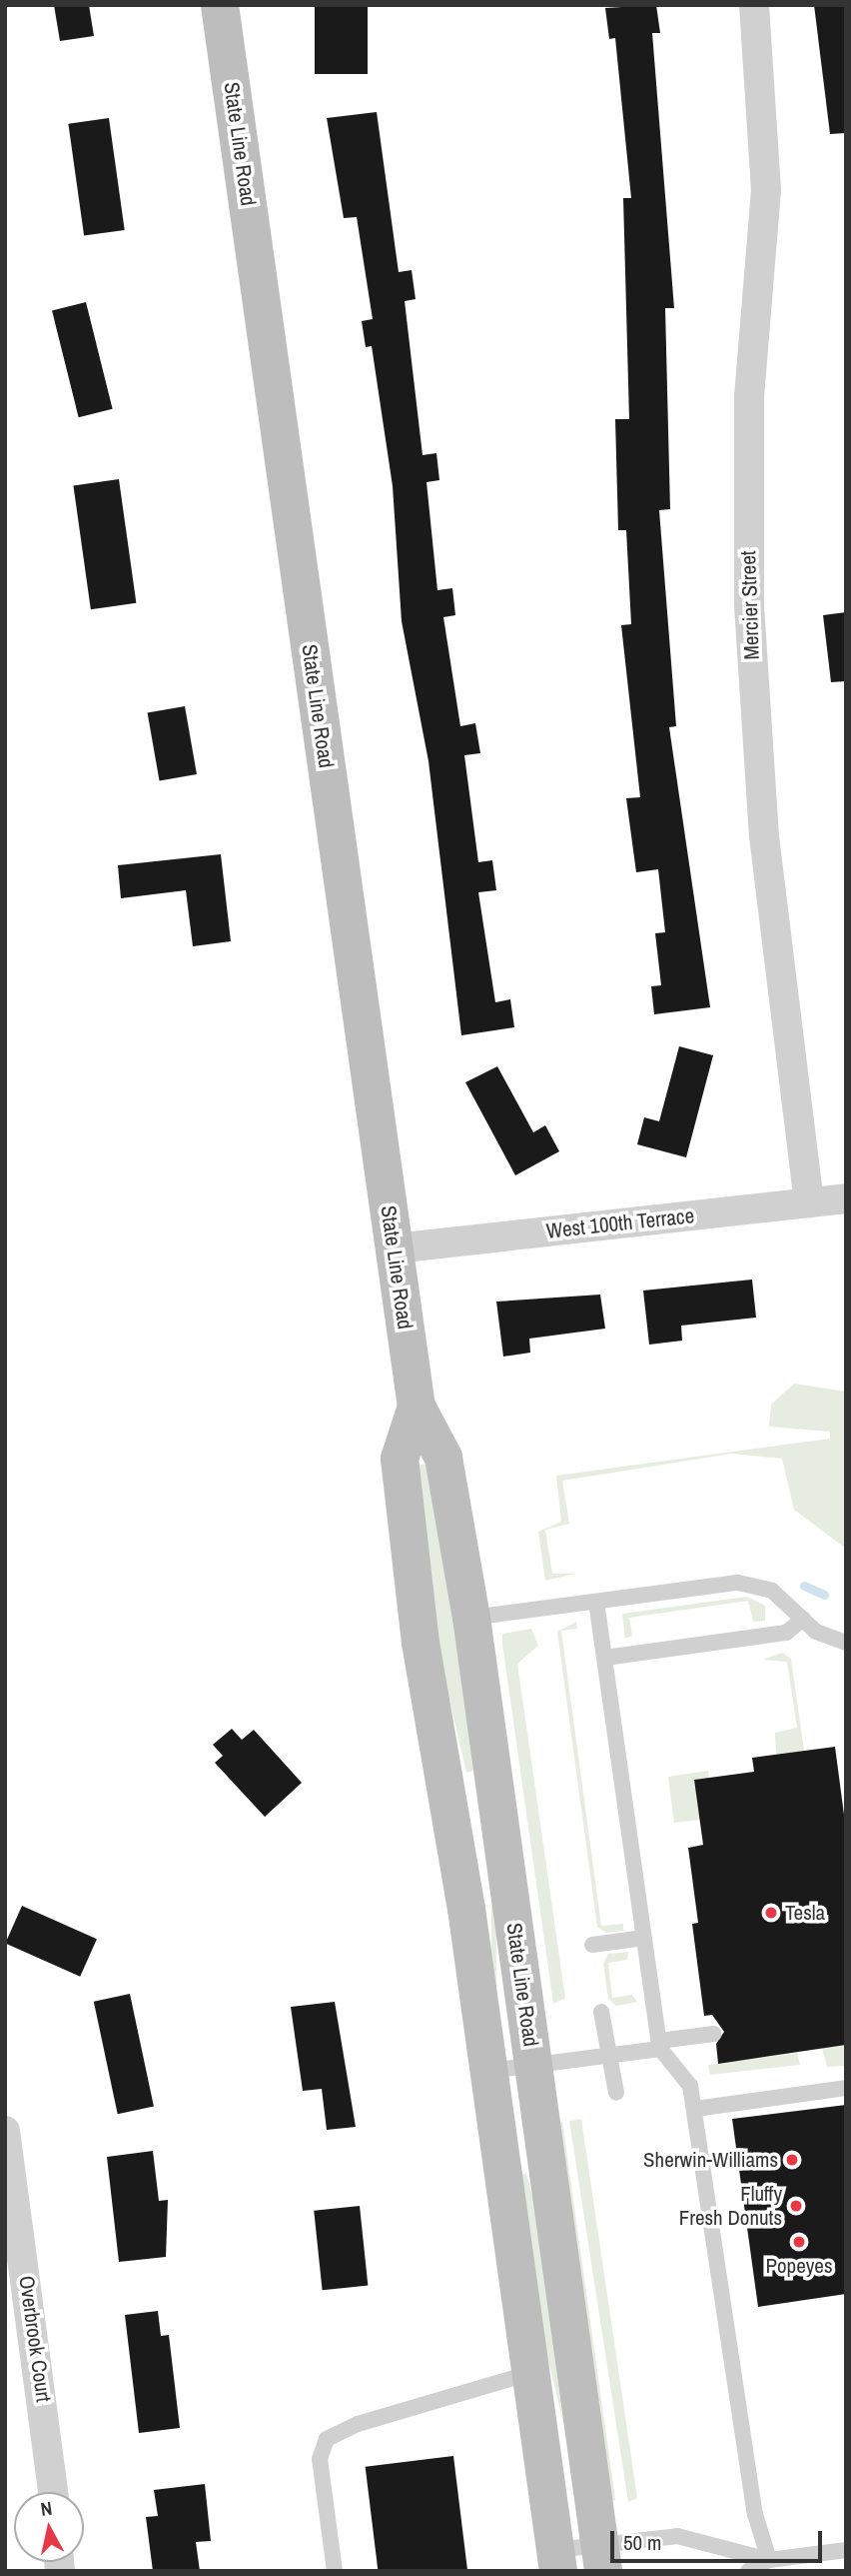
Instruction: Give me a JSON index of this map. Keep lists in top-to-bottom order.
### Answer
{
  "streets": {
    "main road": ["State Line Road"],
    "street": ["Mercier Street", "West 100th Terrace", "Overbrook Court"]
  },
  "crossings": [
    ["State Line Road", "West 100th Terrace"],
    ["Mercier Street", "West 100th Terrace"]
  ],
  "places": [
    "Tesla",
    "Sherwin-Williams",
    "Fluffy Fresh Donuts",
    "Popeyes"
  ],
  "scale_bar": "50 m",
  "north": "top"
}
